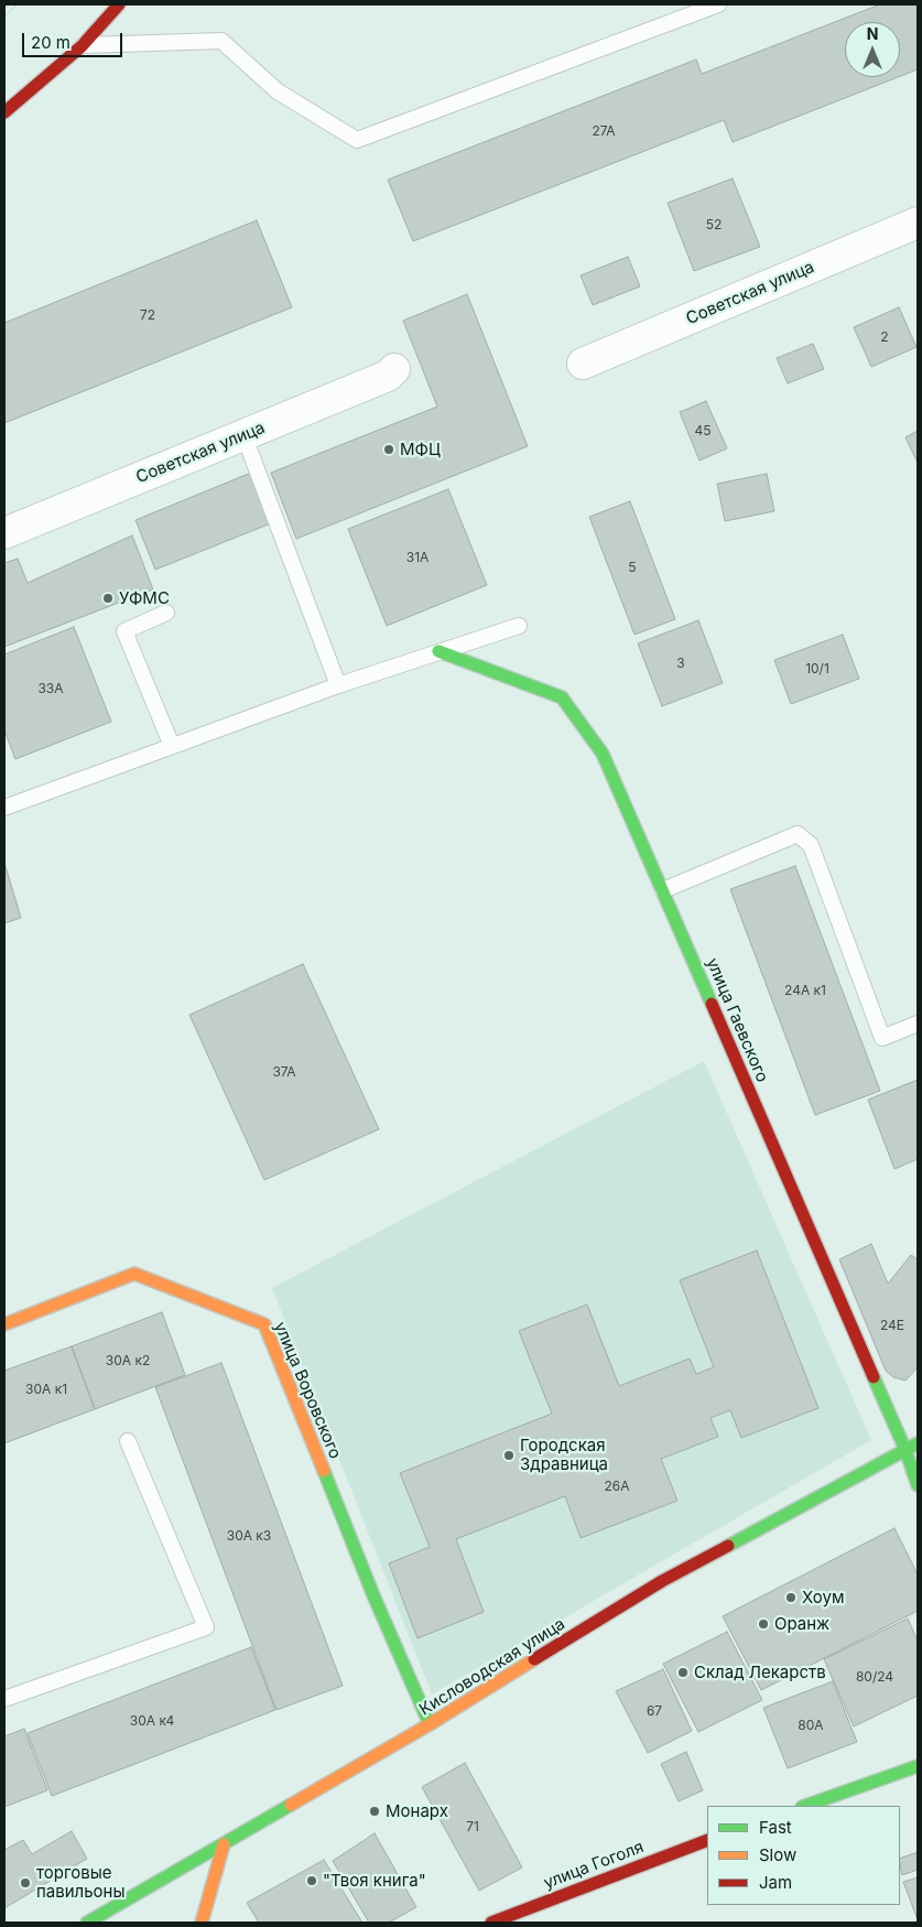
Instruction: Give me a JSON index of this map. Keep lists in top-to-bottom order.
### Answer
{
  "streets": {
    "street": [
      "Советская улица",
      "улица Гаевского",
      "улица Воровского",
      "Кисловодская улица",
      "улица Гоголя"
    ]
  },
  "crossings": [
    ["улица Гаевского", "Кисловодская улица"],
    ["улица Воровского", "Кисловодская улица"]
  ],
  "places": [
    "МФЦ",
    "УФМС",
    "Городская Здравница",
    "Хоум",
    "Оранж",
    "Склад Лекарств",
    "Монарх",
    "\"Твоя книга\"",
    "торговые павильоны"
  ],
  "house_numbers": [
    "27А",
    "52",
    "72",
    "2",
    "45",
    "31А",
    "5",
    "3",
    "10/1",
    "33А",
    "24А к1",
    "37А",
    "24Е",
    "30А к2",
    "30А к1",
    "26А",
    "30А к3",
    "80/24",
    "67",
    "30А к4",
    "80А",
    "71"
  ],
  "legend": ["Fast", "Slow", "Jam"],
  "scale_bar": "20 m",
  "north": "top"
}
